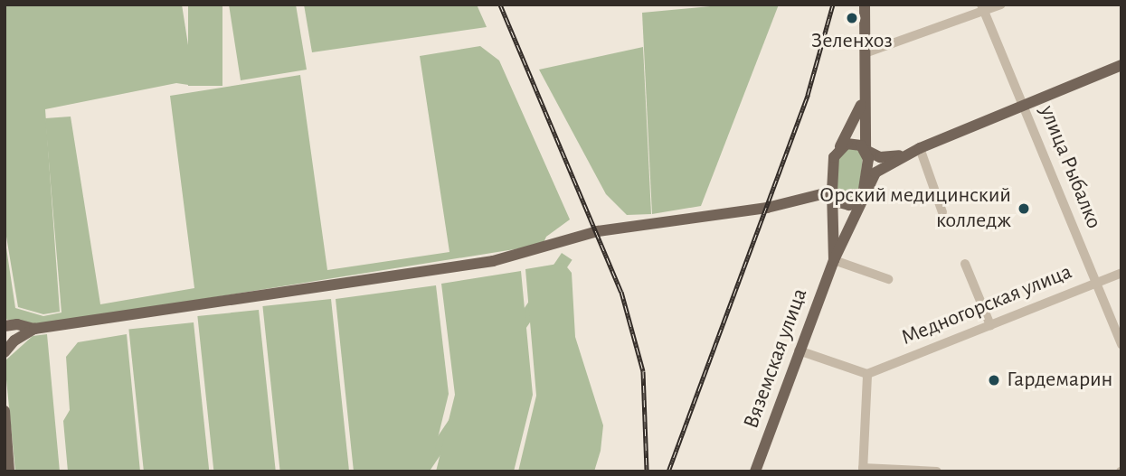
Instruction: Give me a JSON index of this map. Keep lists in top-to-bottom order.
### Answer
{
  "streets": {
    "main road": ["Вяземская улица"],
    "street": ["улица Рыбалко", "Медногорская улица"]
  },
  "crossings": [
    ["улица Рыбалко", "Медногорская улица"]
  ],
  "places": ["Зеленхоз", "Орский медицинский колледж", "Гардемарин"]
}
